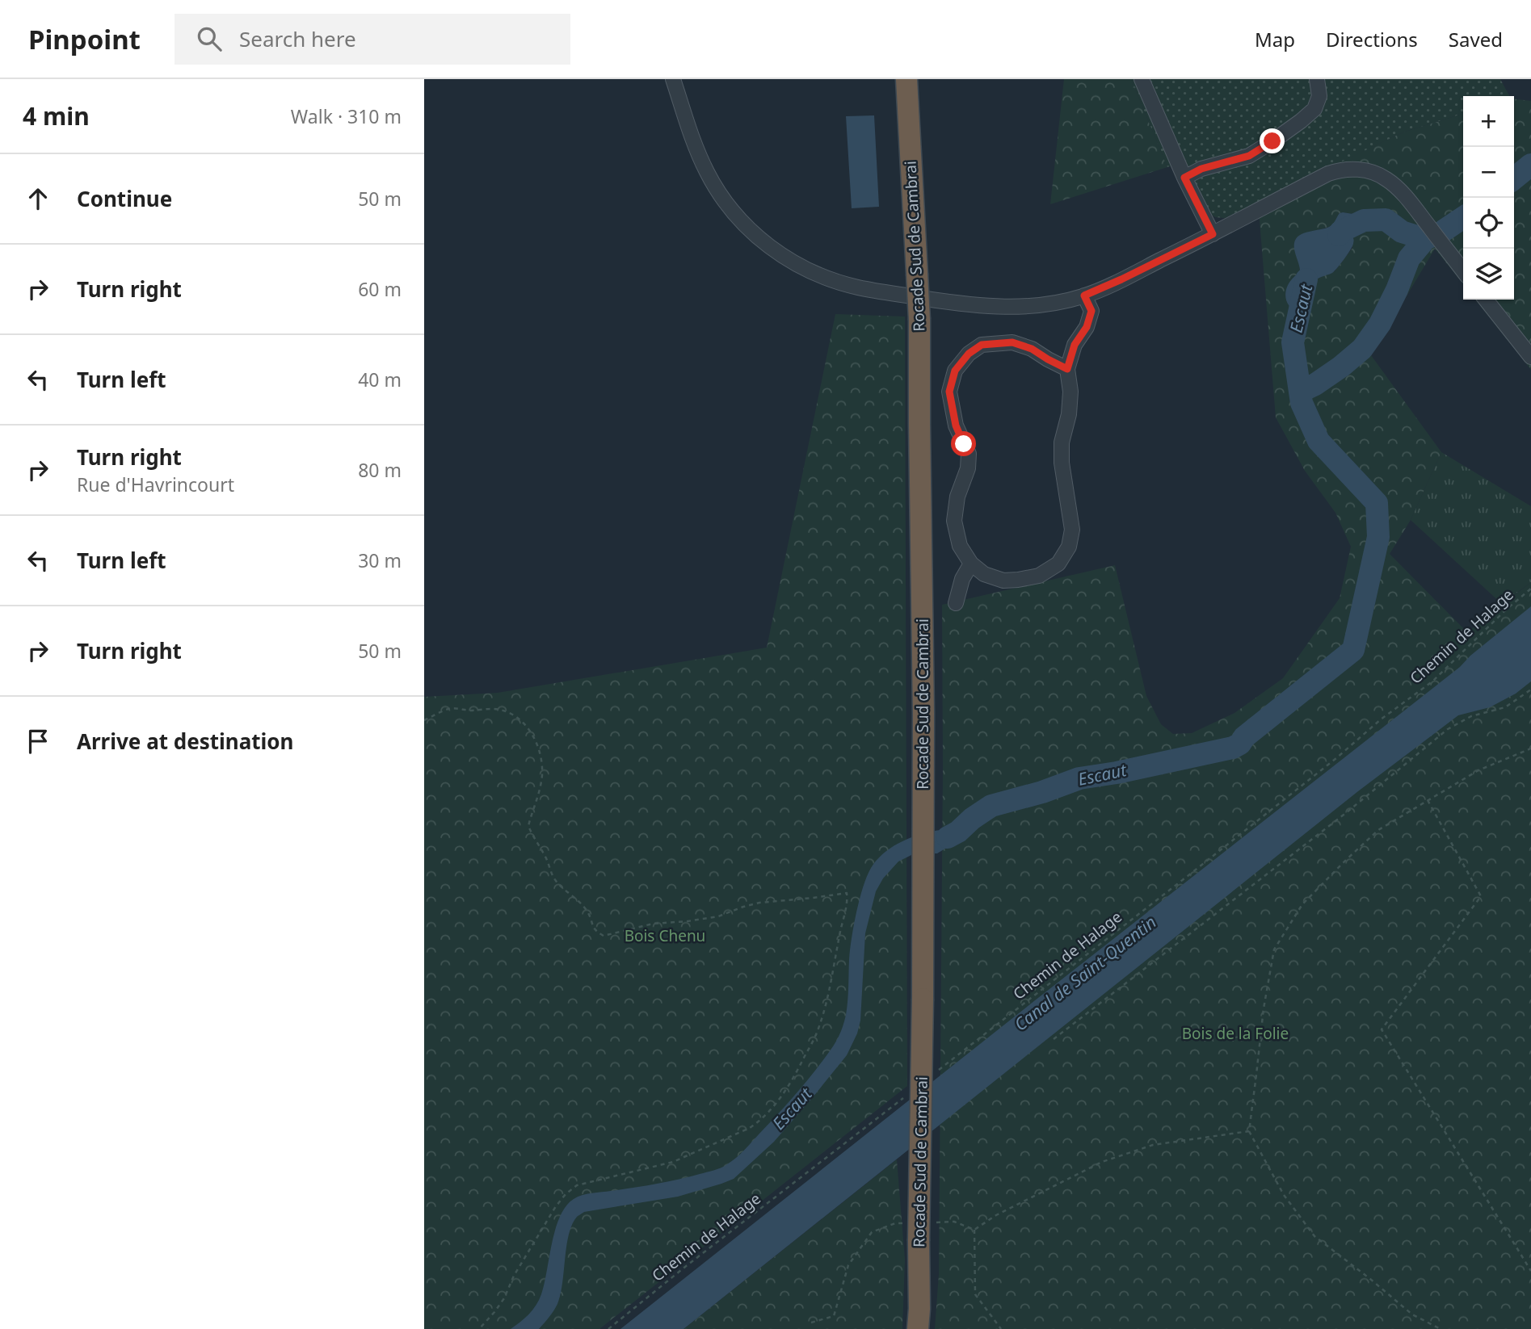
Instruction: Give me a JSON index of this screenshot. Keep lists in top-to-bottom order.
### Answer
{
  "streets": {
    "highway": ["Rocade Sud de Cambrai"],
    "path": ["Chemin de Halage"]
  },
  "water": ["Escaut", "Canal de Saint-Quentin"],
  "parks": ["Bois Chenu", "Bois de la Folie"],
  "page": {
    "header": "Pinpoint",
    "search": "Search here",
    "nav": ["Map", "Directions", "Saved"],
    "heading": ["4 min", "Walk · 310 m"],
    "map_buttons": ["+", "−"],
    "list": [
      ["Continue", "50 m"],
      ["Turn right", "60 m"],
      ["Turn left", "40 m"],
      ["Turn right", "Rue d'Havrincourt", "80 m"],
      ["Turn left", "30 m"],
      ["Turn right", "50 m"],
      "Arrive at destination"
    ]
  }
}
